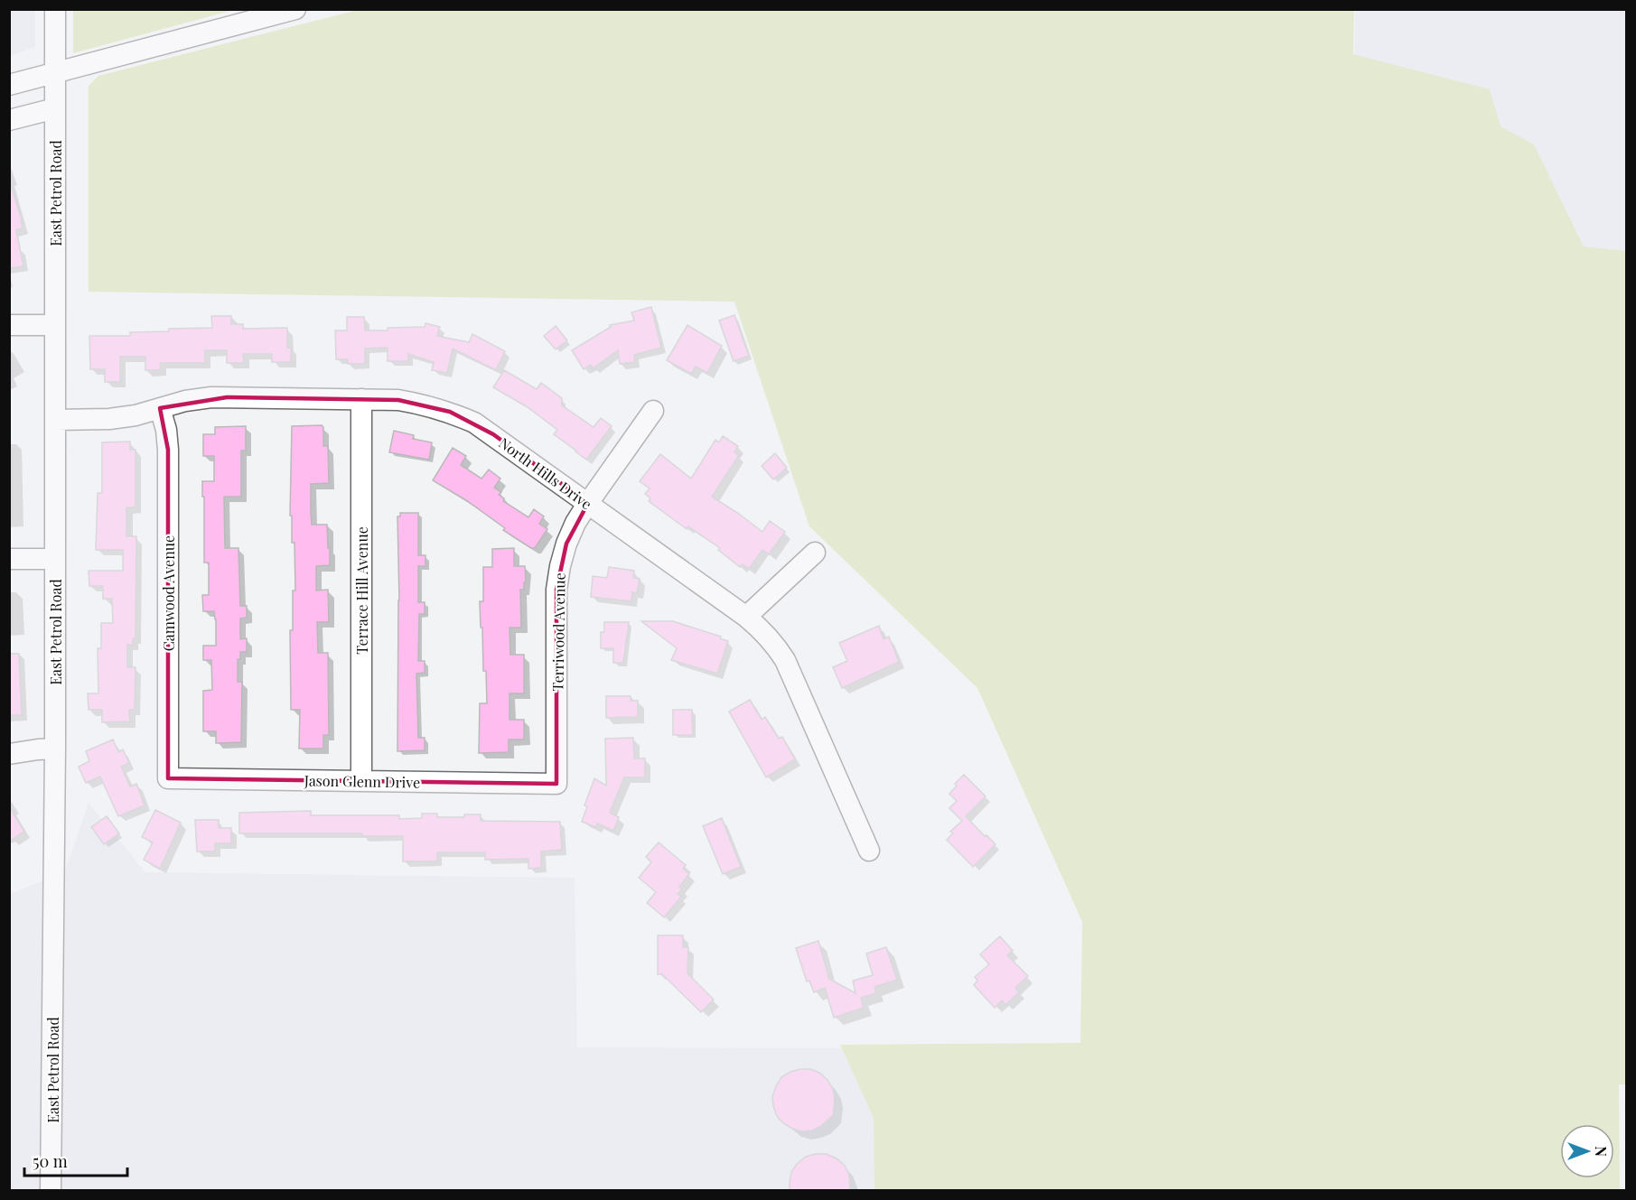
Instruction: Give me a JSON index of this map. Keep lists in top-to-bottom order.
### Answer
{
  "streets": {
    "street": [
      "East Petrol Road",
      "North Hills Drive",
      "Terrace Hill Avenue",
      "Camwood Avenue",
      "Terriwood Avenue",
      "Jason Glenn Drive"
    ]
  },
  "crossings": [
    ["East Petrol Road", "North Hills Drive"],
    ["North Hills Drive", "Terrace Hill Avenue"],
    ["North Hills Drive", "Camwood Avenue"],
    ["North Hills Drive", "Terriwood Avenue"],
    ["Terrace Hill Avenue", "Jason Glenn Drive"],
    ["Camwood Avenue", "Jason Glenn Drive"],
    ["Terriwood Avenue", "Jason Glenn Drive"]
  ],
  "scale_bar": "50 m",
  "north": "right"
}
